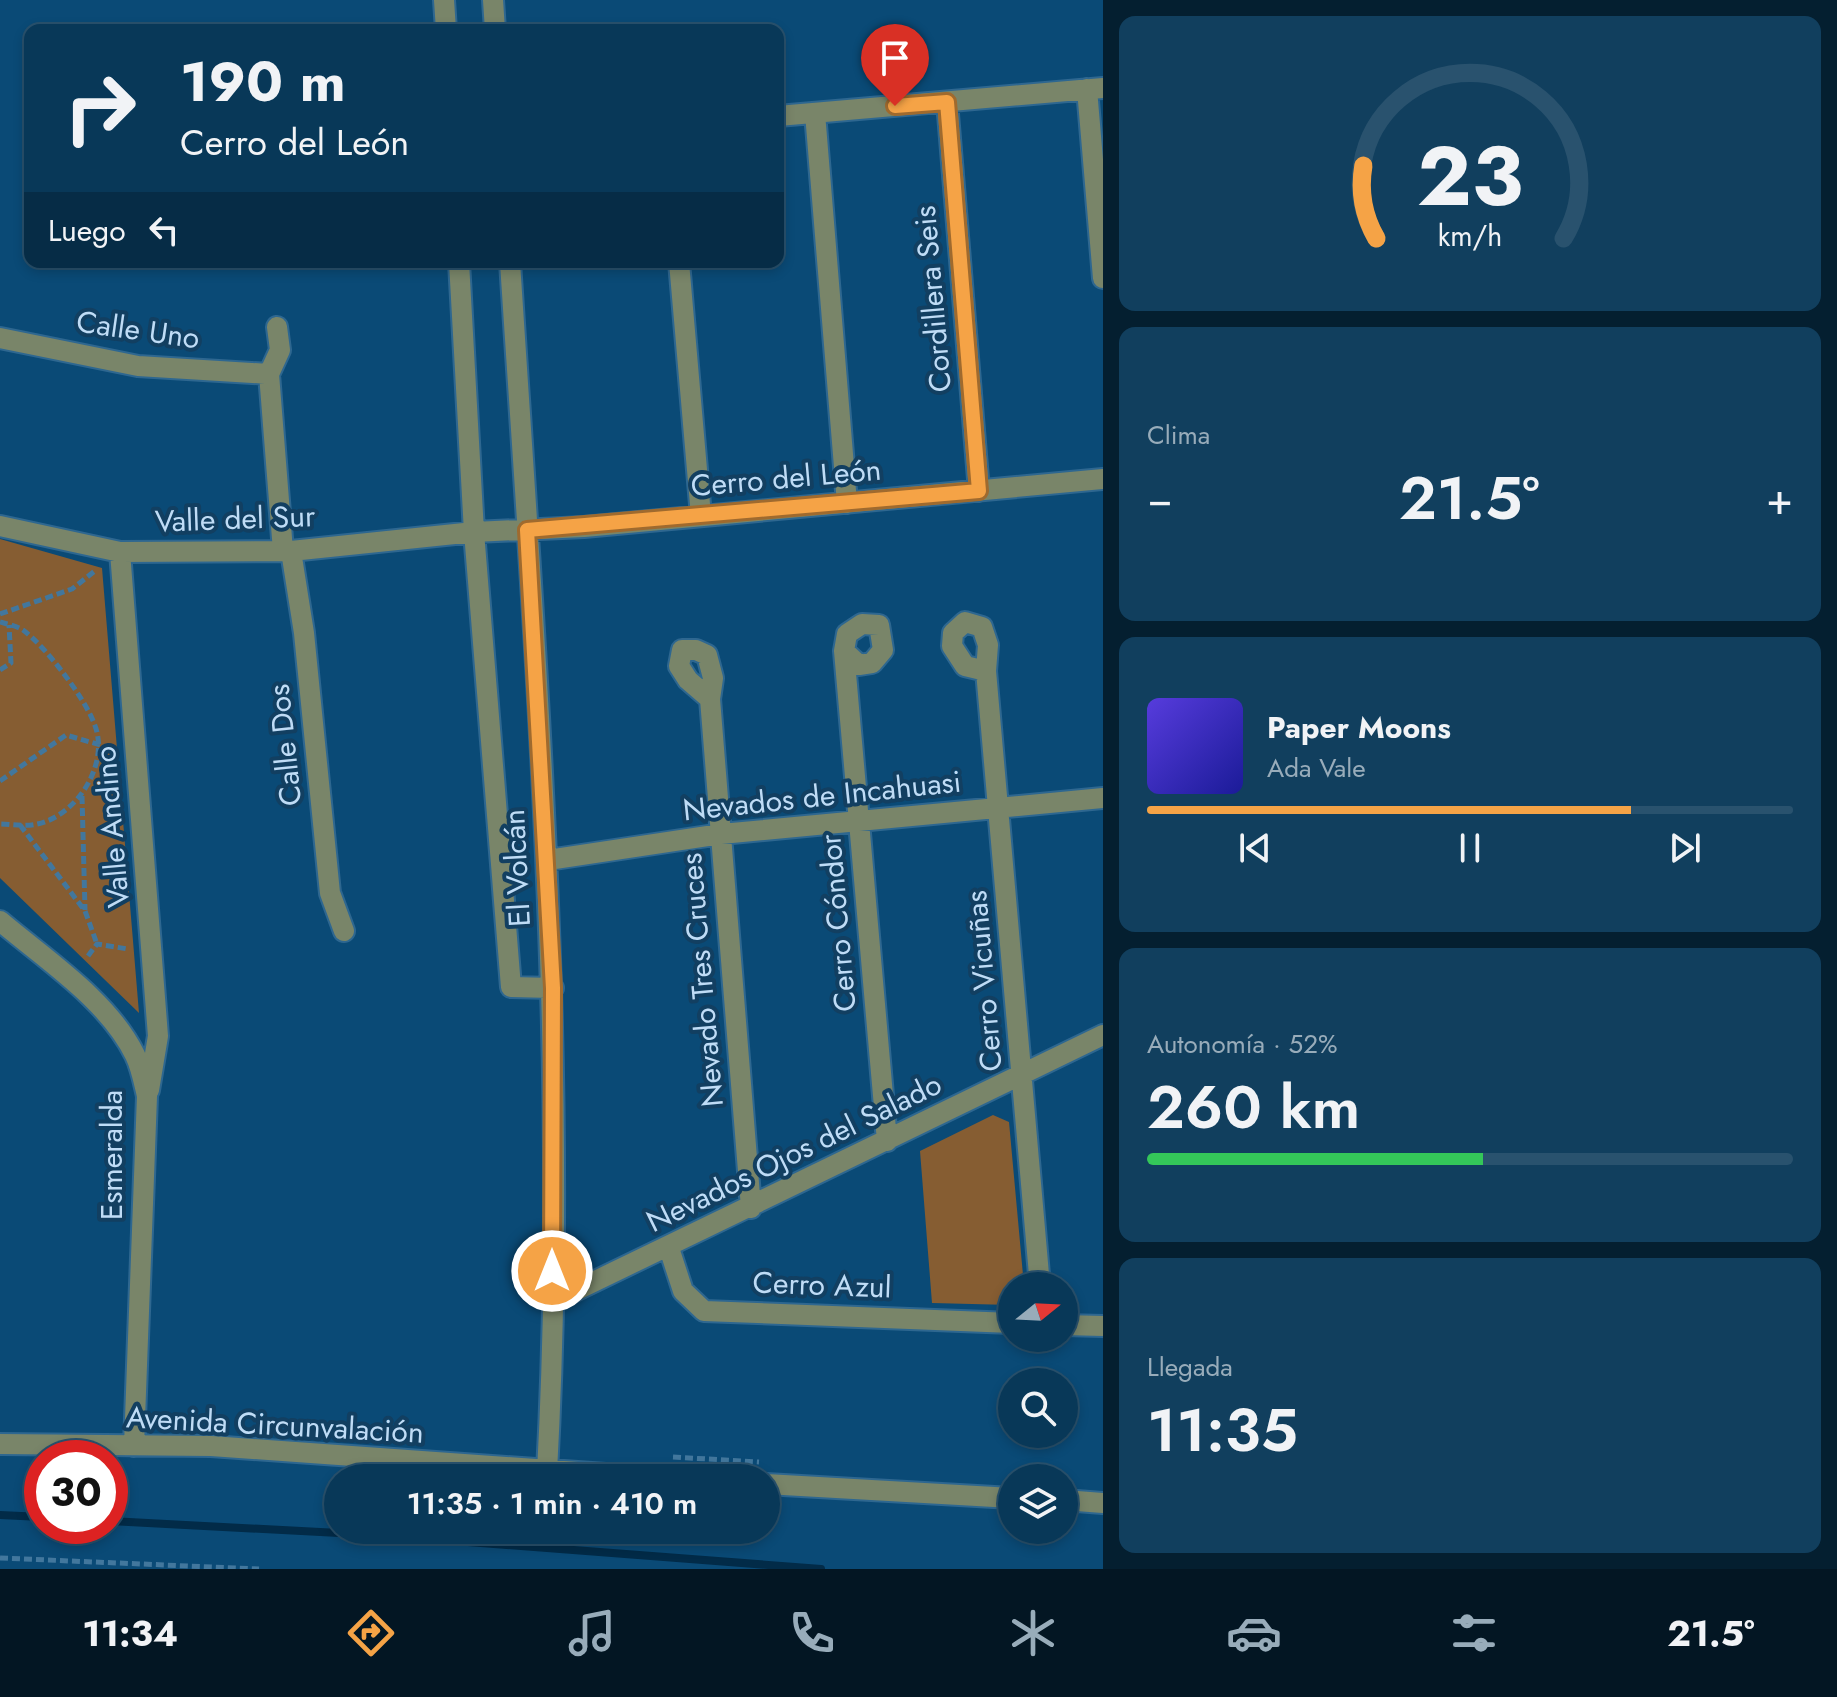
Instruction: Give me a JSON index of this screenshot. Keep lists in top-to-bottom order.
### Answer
{
  "streets": {
    "street": [
      "Cordillera Seis",
      "Calle Uno",
      "Cerro del León",
      "Valle del Sur",
      "Calle Dos",
      "Nevados de Incahuasi",
      "Valle Andino",
      "El Volcán",
      "Cerro Cóndor",
      "Nevado Tres Cruces",
      "Cerro Vicuñas",
      "Nevados Ojos del Salado",
      "Esmeralda",
      "Cerro Azul",
      "Avenida Circunvalación"
    ]
  },
  "crossings": [
    ["Cordillera Seis", "Cerro del León"],
    ["Cerro del León", "Valle del Sur"],
    ["Cerro del León", "El Volcán"],
    ["Valle del Sur", "Calle Dos"],
    ["Valle del Sur", "Valle Andino"],
    ["Valle del Sur", "El Volcán"],
    ["Nevados de Incahuasi", "El Volcán"],
    ["Nevados de Incahuasi", "Cerro Cóndor"],
    ["Nevados de Incahuasi", "Nevado Tres Cruces"],
    ["Nevados de Incahuasi", "Cerro Vicuñas"],
    ["Valle Andino", "Esmeralda"],
    ["El Volcán", "Nevados Ojos del Salado"],
    ["Cerro Cóndor", "Nevados Ojos del Salado"],
    ["Nevado Tres Cruces", "Nevados Ojos del Salado"],
    ["Cerro Vicuñas", "Nevados Ojos del Salado"],
    ["Nevados Ojos del Salado", "Cerro Azul"],
    ["Esmeralda", "Avenida Circunvalación"]
  ],
  "north": "right",
  "page": {
    "turn": ["190 m", "Cerro del León"],
    "then": "Luego",
    "tile": [
      "Clima",
      ["Autonomía · 52%", "260 km"],
      ["Llegada", "11:35"]
    ],
    "heat": ["−", "21.5°", "+"],
    "song": ["Paper Moons", "Ada Vale"],
    "limit": "30",
    "trip": "11:35 · 1 min · 410 m",
    "tabs": ["11:34", "21.5°"],
    "gauge": ["23", "km/h"]
  }
}
